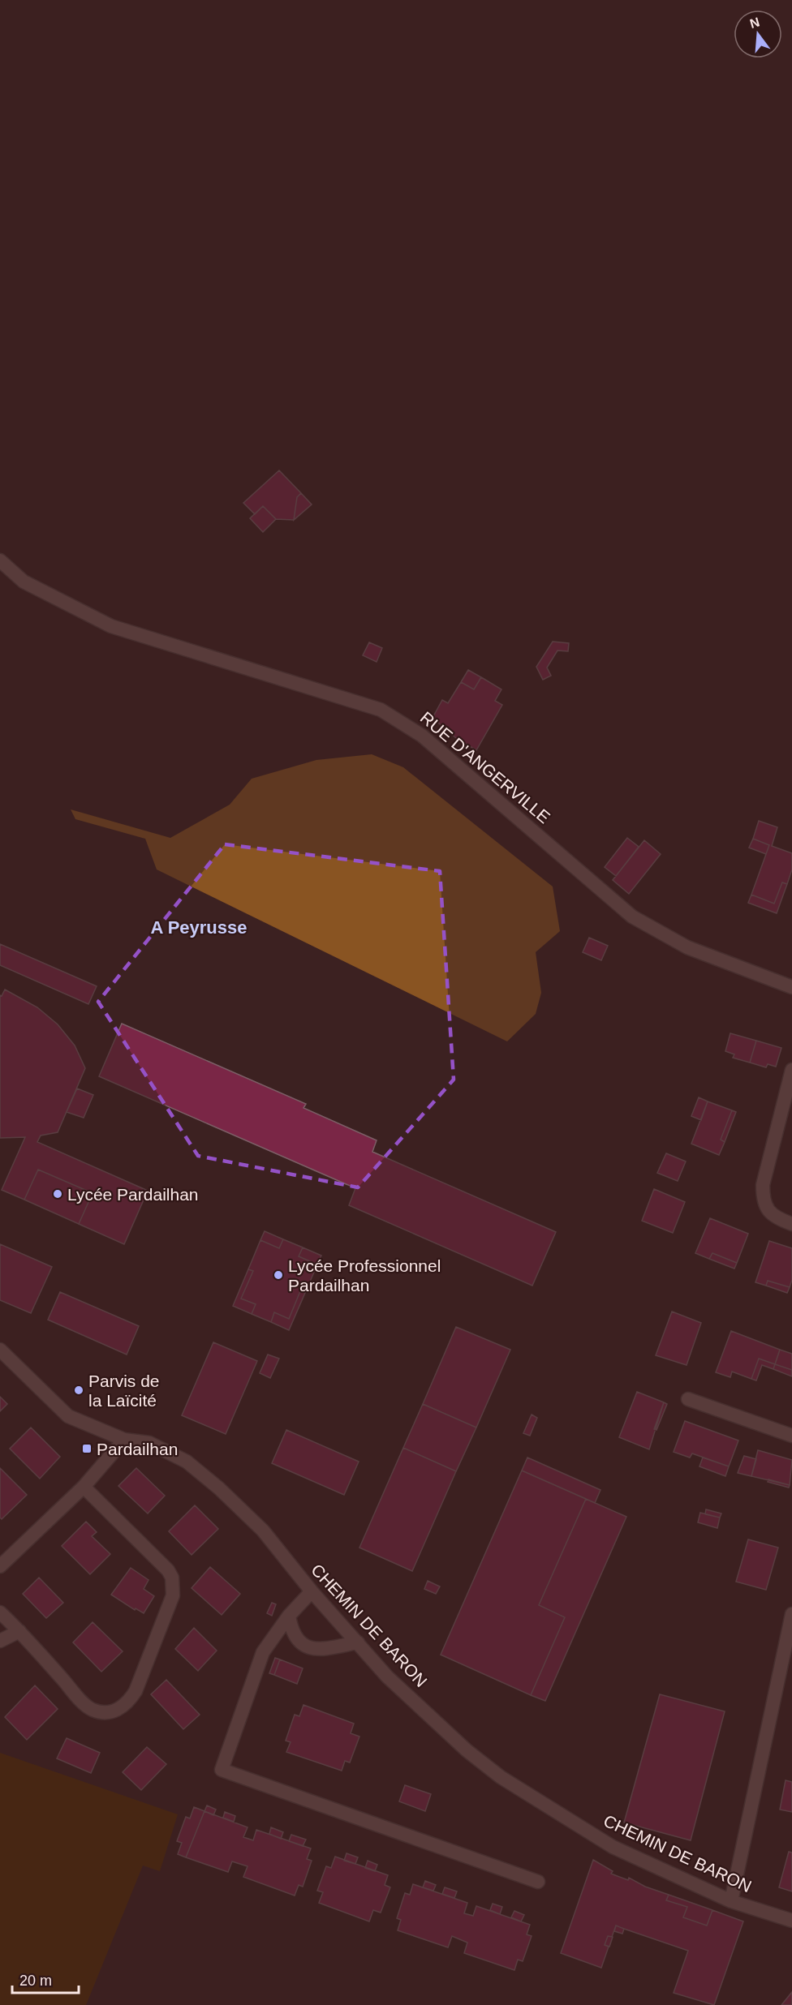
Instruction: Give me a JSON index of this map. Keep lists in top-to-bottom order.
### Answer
{
  "streets": {
    "street": ["RUE D'ANGERVILLE", "CHEMIN DE BARON"]
  },
  "districts": ["A Peyrusse"],
  "places": {
    "other": ["Lycée Pardailhan", "Lycée Professionnel Pardailhan", "Parvis de la Laïcité"],
    "transit": ["Pardailhan"]
  },
  "scale_bar": "20 m",
  "north": "top"
}
